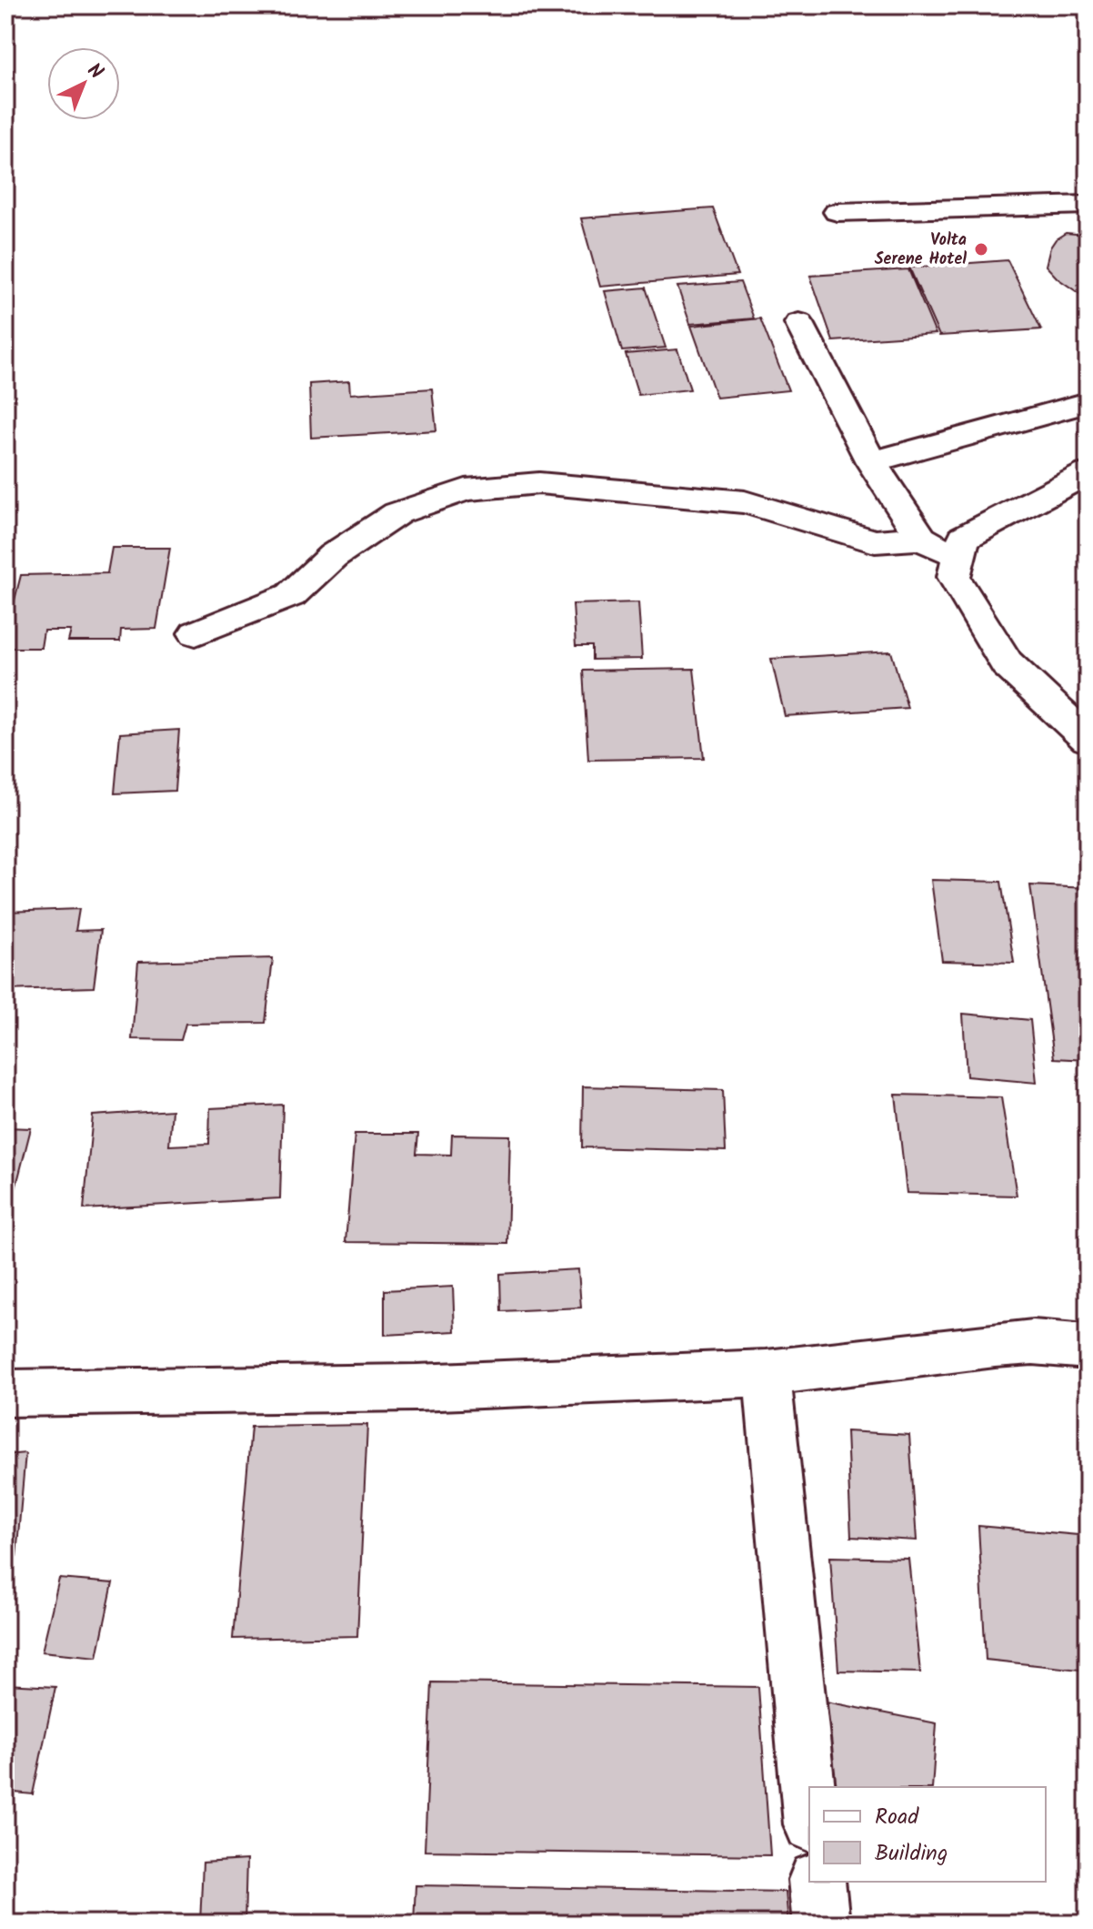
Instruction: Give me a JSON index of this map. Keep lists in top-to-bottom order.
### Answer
{
  "places": ["Volta Serene Hotel"],
  "legend": ["Road", "Building"],
  "north": "top right"
}
